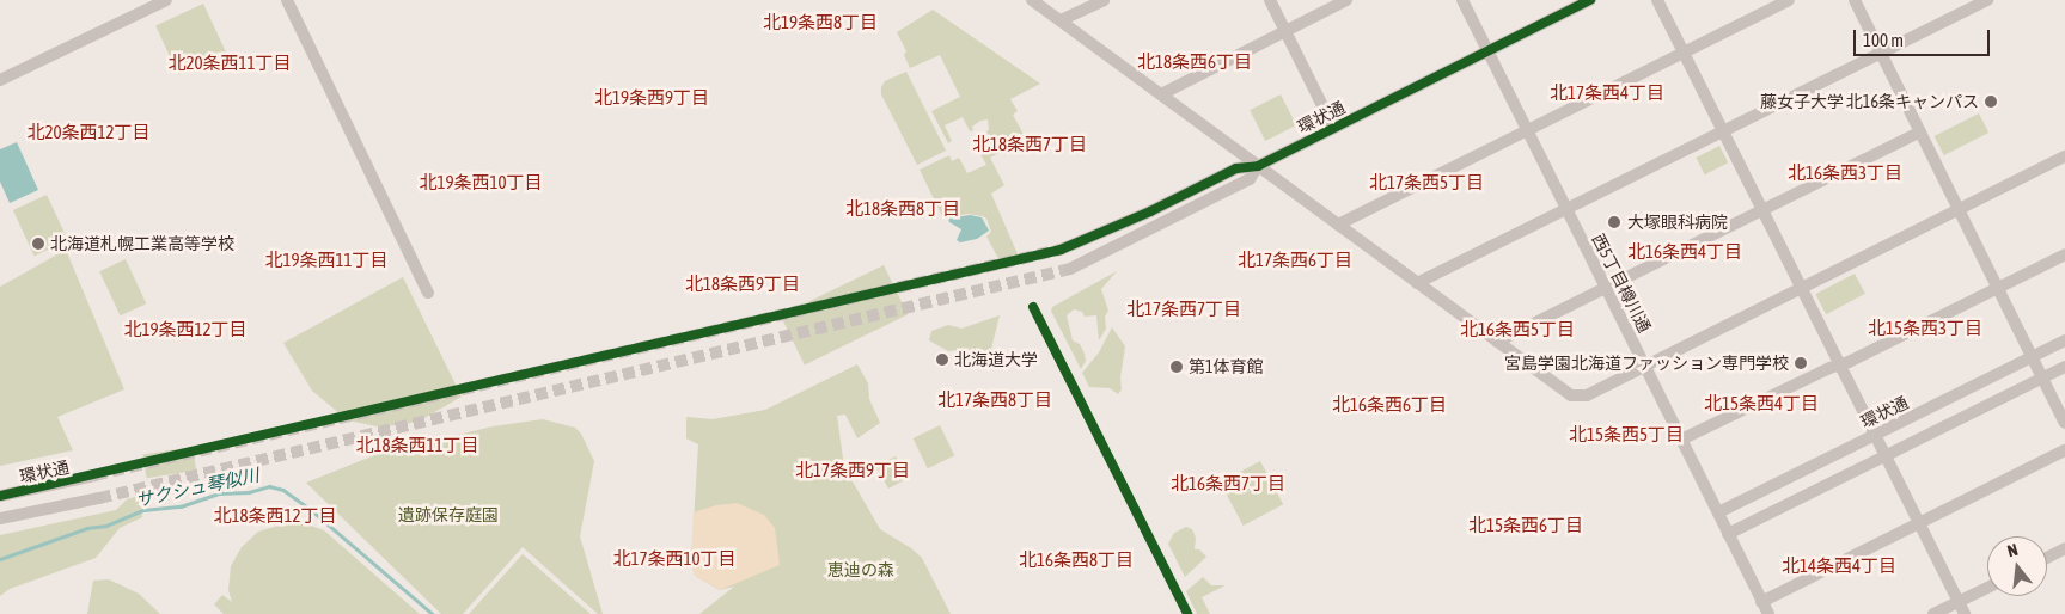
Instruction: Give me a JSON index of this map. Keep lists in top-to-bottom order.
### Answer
{
  "streets": {
    "street": ["環状通", "西5丁目樽川通"]
  },
  "crossings": [
    ["環状通", "西5丁目樽川通"]
  ],
  "districts": [
    "北19条西8丁目",
    "北18条西6丁目",
    "北20条西11丁目",
    "北17条西4丁目",
    "北19条西9丁目",
    "北20条西12丁目",
    "北18条西7丁目",
    "北16条西3丁目",
    "北19条西10丁目",
    "北17条西5丁目",
    "北18条西8丁目",
    "北16条西4丁目",
    "北19条西11丁目",
    "北17条西6丁目",
    "北18条西9丁目",
    "北17条西7丁目",
    "北15条西3丁目",
    "北19条西12丁目",
    "北16条西5丁目",
    "北17条西8丁目",
    "北15条西4丁目",
    "北16条西6丁目",
    "北15条西5丁目",
    "北18条西11丁目",
    "北17条西9丁目",
    "北16条西7丁目",
    "北18条西12丁目",
    "北15条西6丁目",
    "北17条西10丁目",
    "北16条西8丁目",
    "北14条西4丁目"
  ],
  "water": ["サクシュ琴似川"],
  "parks": ["遺跡保存庭園", "恵迪の森"],
  "places": [
    "藤女子大学 北16条キャンパス",
    "大塚眼科病院",
    "北海道札幌工業高等学校",
    "北海道大学",
    "宮島学園北海道ファッション専門学校",
    "第1体育館"
  ],
  "scale_bar": "100 m",
  "north": "top"
}
